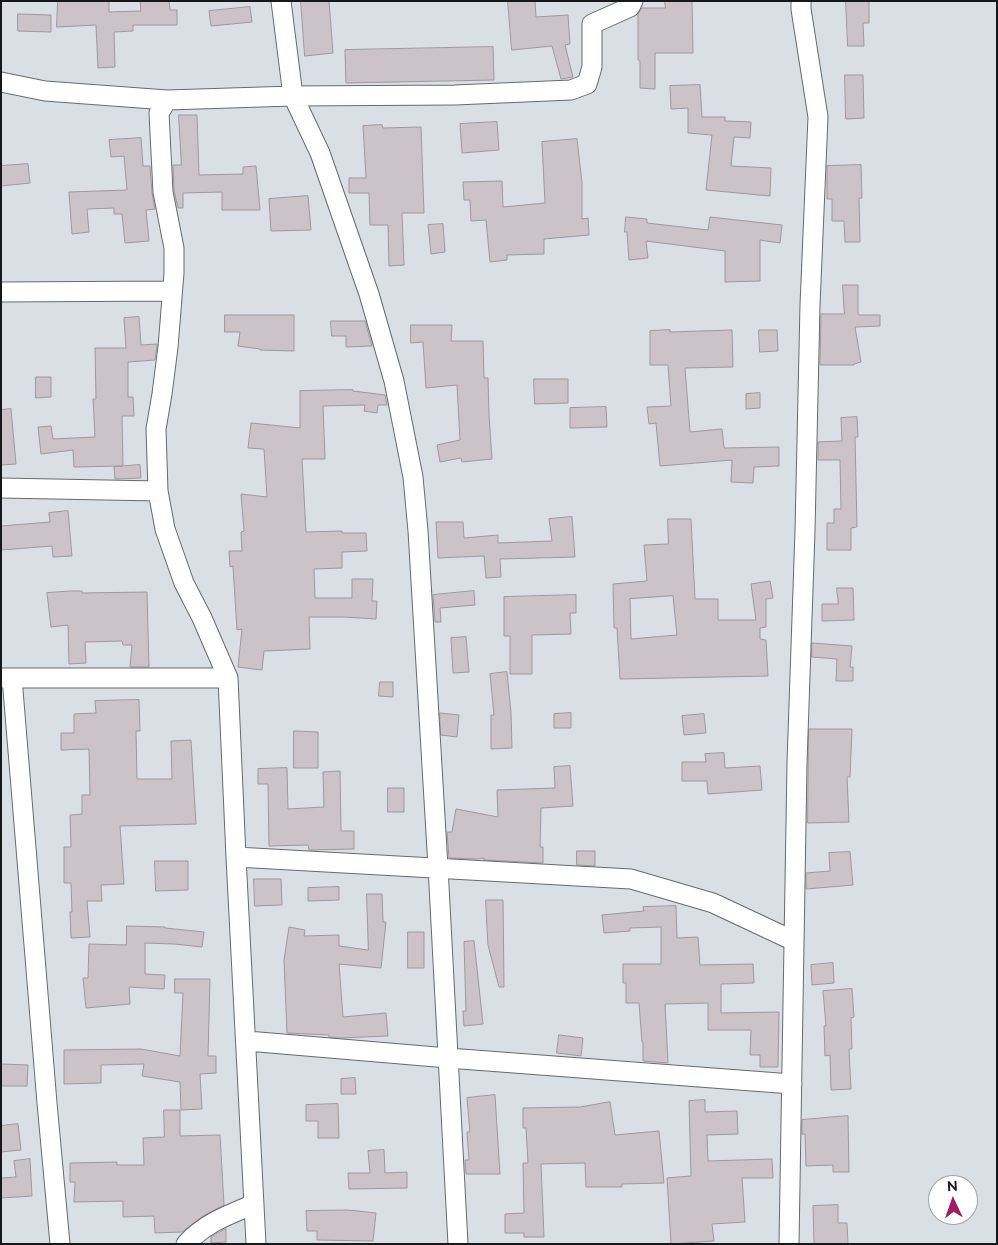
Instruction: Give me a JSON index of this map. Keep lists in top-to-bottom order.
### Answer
{
  "north": "top"
}
